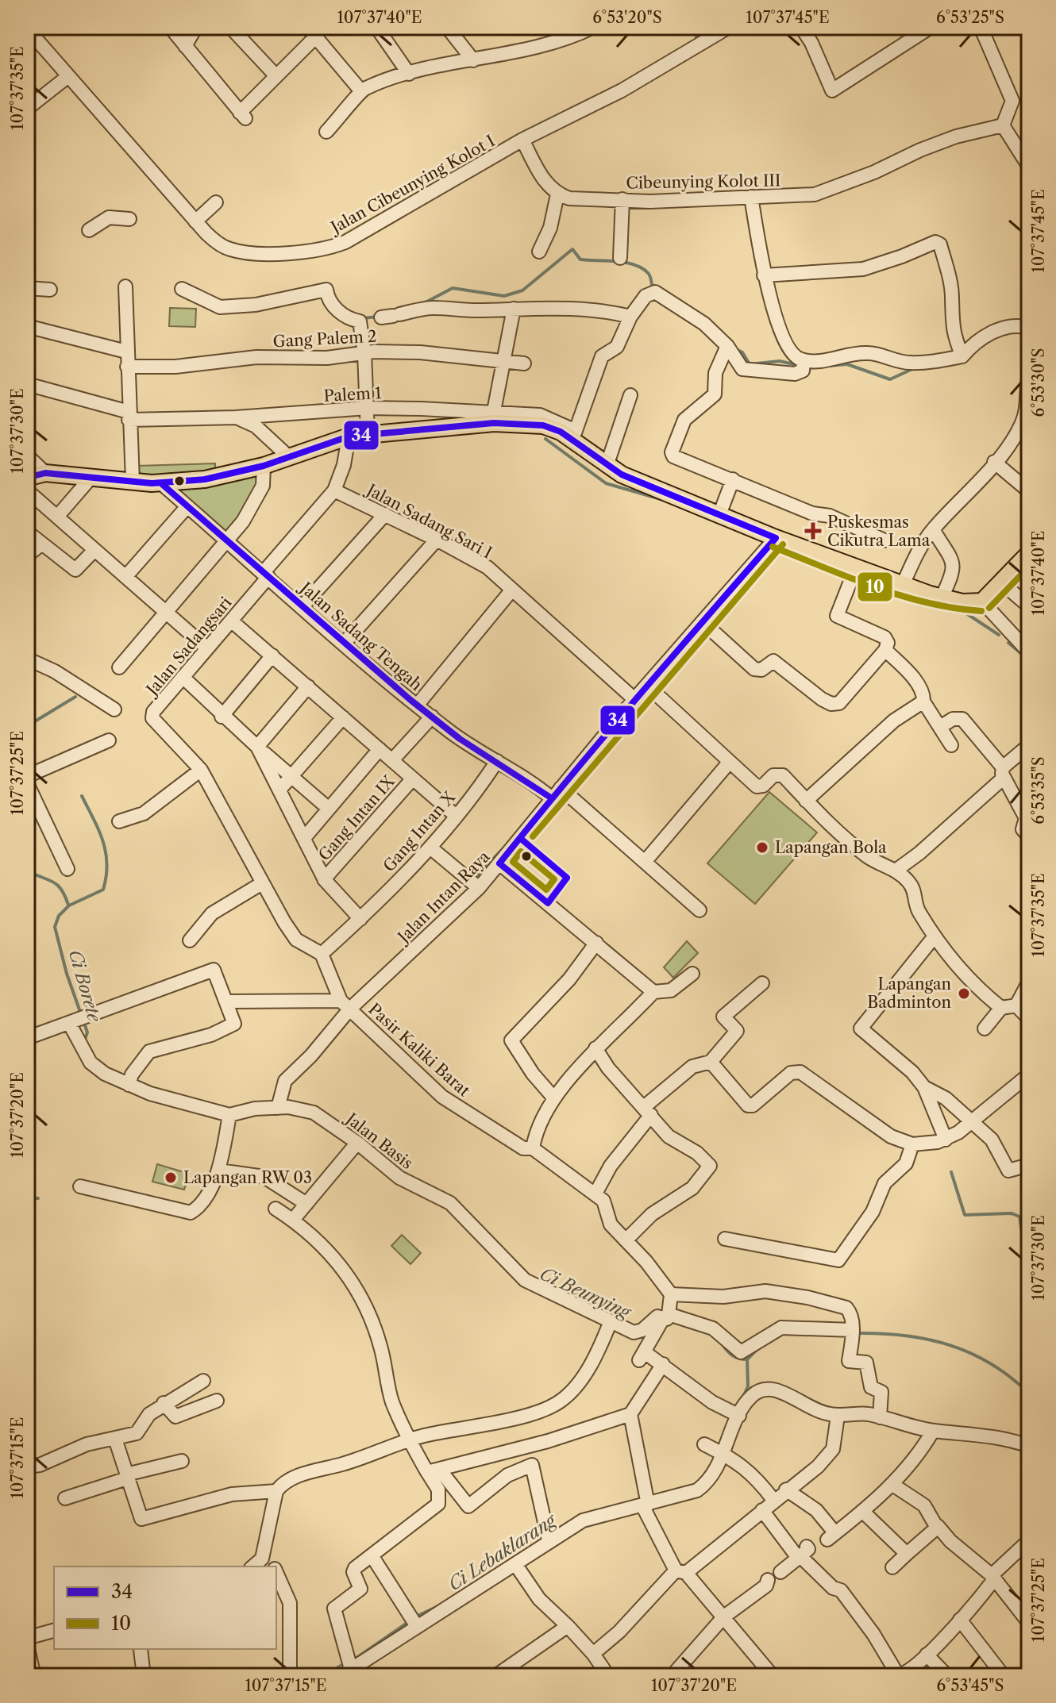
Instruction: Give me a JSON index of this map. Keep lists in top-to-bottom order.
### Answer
{
  "streets": {
    "street": [
      "Cibeunying Kolot III",
      "Jalan Cibeunying Kolot I",
      "Gang Palem 2",
      "Palem 1",
      "Jalan Sadang Sari I",
      "Jalan Sadang Tengah",
      "Jalan Sadangsari",
      "Gang Intan IX",
      "Gang Intan X",
      "Jalan Intan Raya",
      "Pasir Kaliki Barat",
      "Jalan Basis"
    ]
  },
  "crossings": [
    ["Jalan Sadang Sari I", "Jalan Sadangsari"],
    ["Jalan Sadang Sari I", "Jalan Intan Raya"],
    ["Jalan Sadang Tengah", "Jalan Sadangsari"],
    ["Jalan Sadang Tengah", "Gang Intan X"],
    ["Jalan Sadang Tengah", "Jalan Intan Raya"],
    ["Jalan Intan Raya", "Pasir Kaliki Barat"],
    ["Jalan Intan Raya", "Jalan Basis"]
  ],
  "water": ["Ci Borete", "Ci Beunying", "Ci Lebaklarang"],
  "places": {
    "health": ["Puskesmas Cikutra Lama"],
    "other": ["Lapangan Bola", "Lapangan Badminton", "Lapangan RW 03"]
  },
  "lines": ["transit line 34", "transit line 10"],
  "legend": ["34", "10"],
  "coordinates": [
    "107°37'40\"E",
    "6°53'20\"S",
    "107°37'45\"E",
    "6°53'25\"S",
    "107°37'35\"E",
    "6°53'30\"S",
    "107°37'30\"E",
    "107°37'25\"E",
    "6°53'35\"S",
    "107°37'20\"E",
    "107°37'15\"E",
    "6°53'45\"S"
  ]
}
